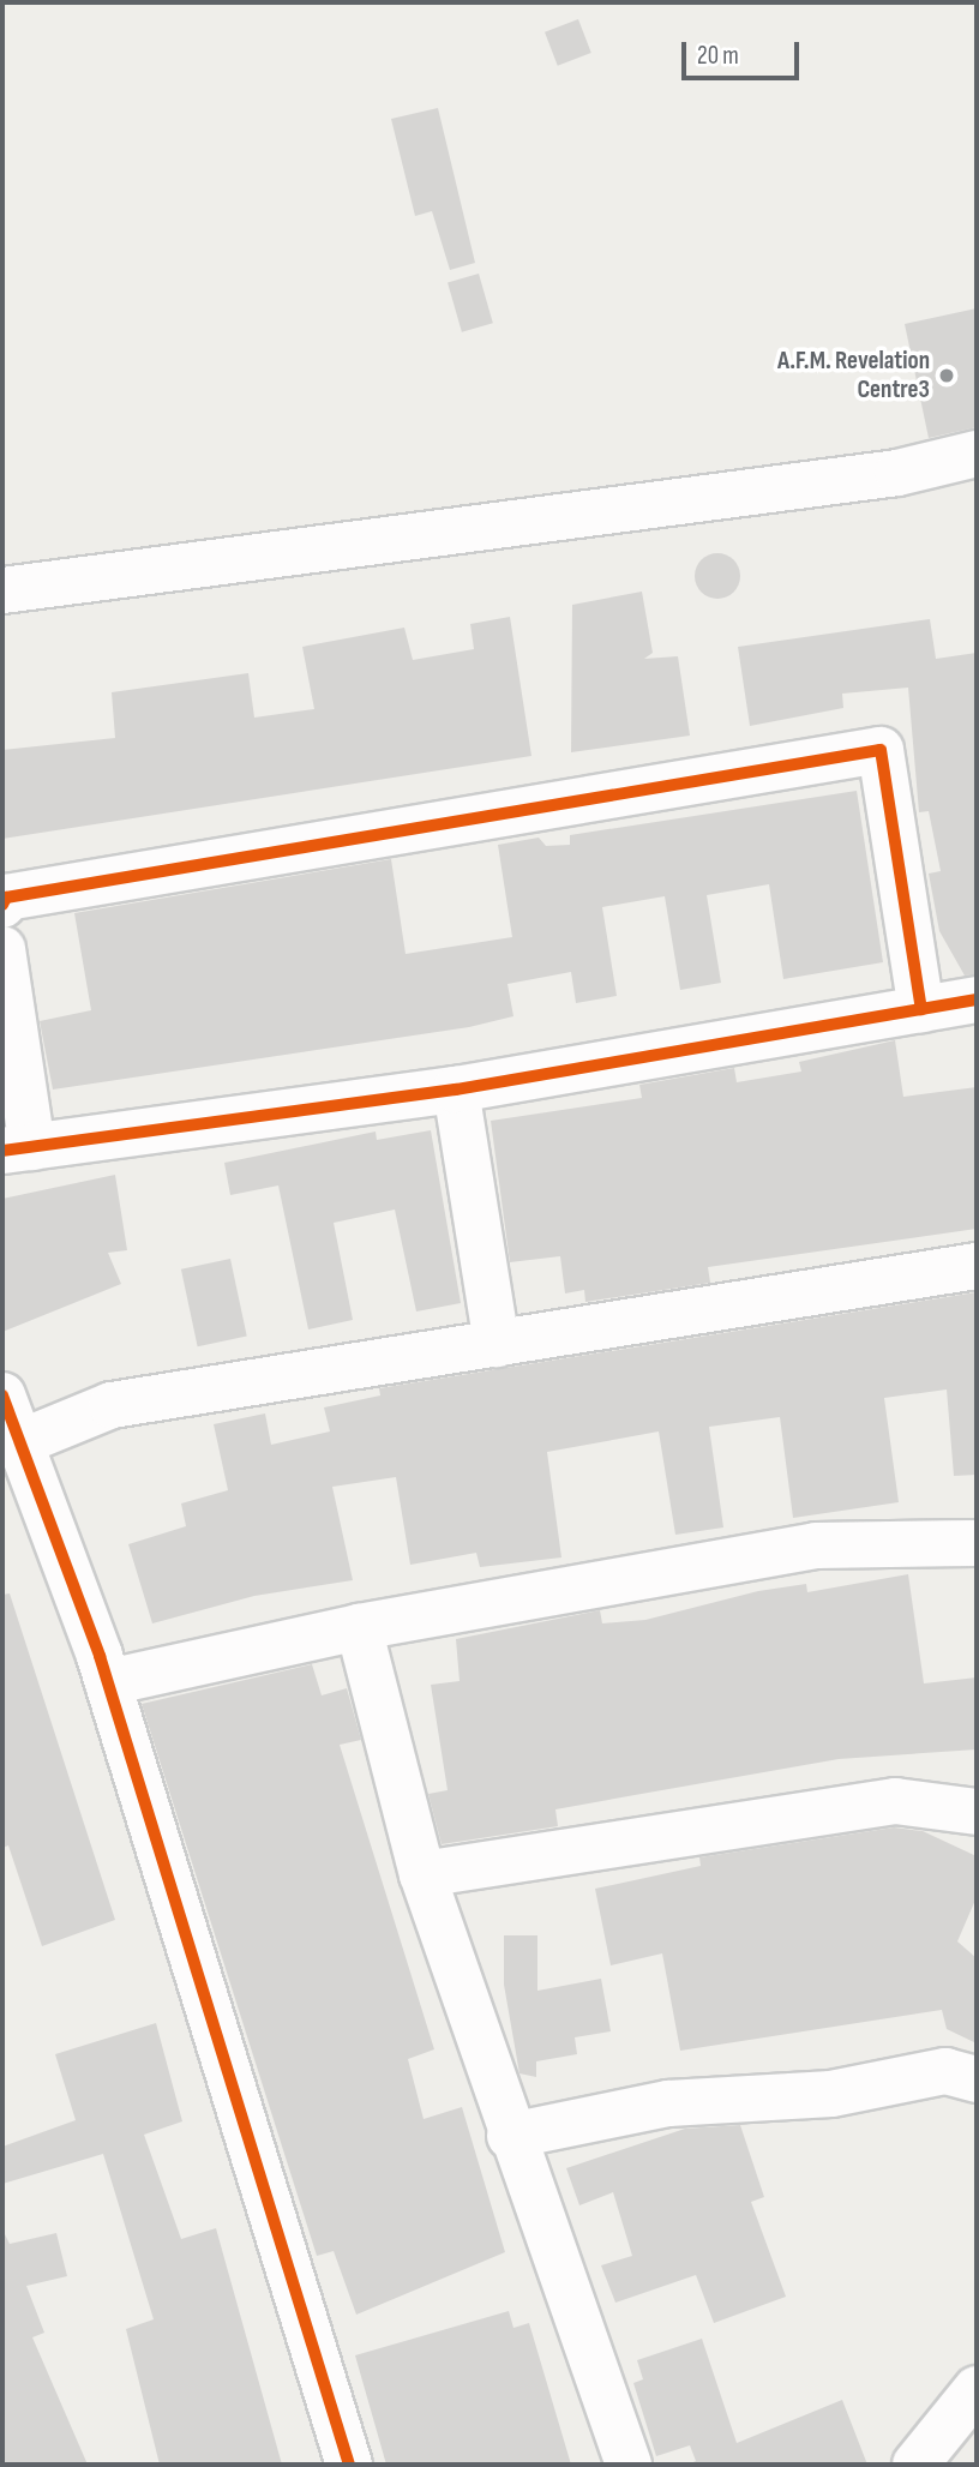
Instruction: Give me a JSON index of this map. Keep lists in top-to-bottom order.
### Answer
{
  "places": ["A.F.M. Revelation Centre3"],
  "scale_bar": "20 m"
}
